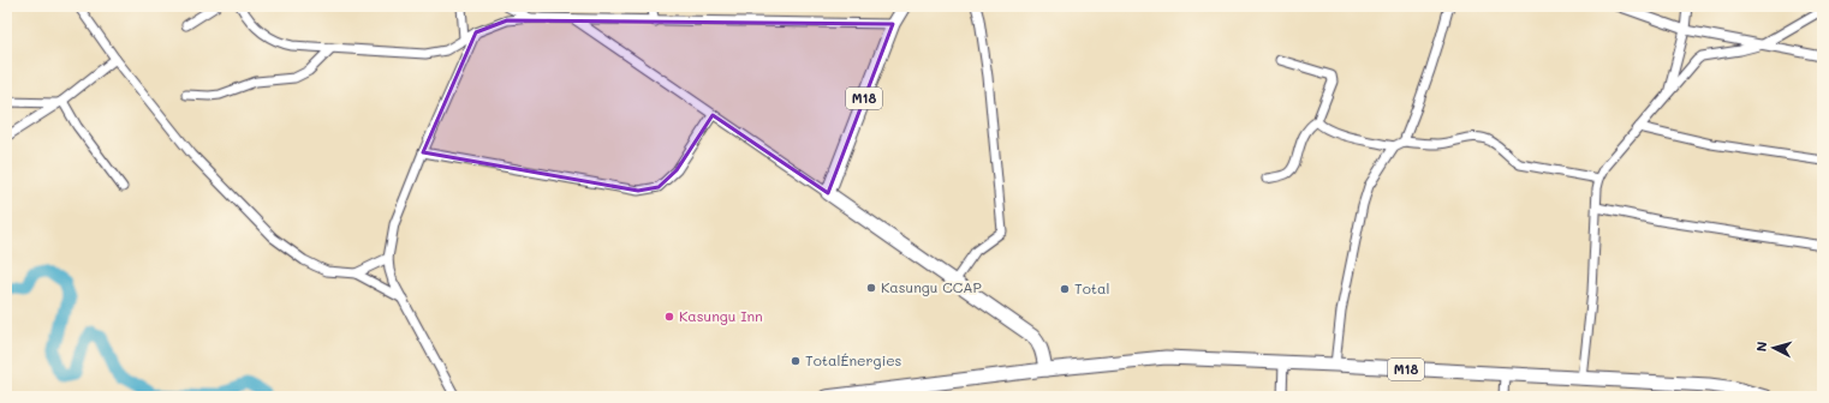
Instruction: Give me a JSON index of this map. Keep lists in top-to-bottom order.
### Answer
{
  "streets": {
    "main road": ["M18"]
  },
  "places": [
    "Kasungu CCAP",
    "Total",
    "Kasungu Inn",
    "TotalÉnergies"
  ],
  "north": "left"
}
